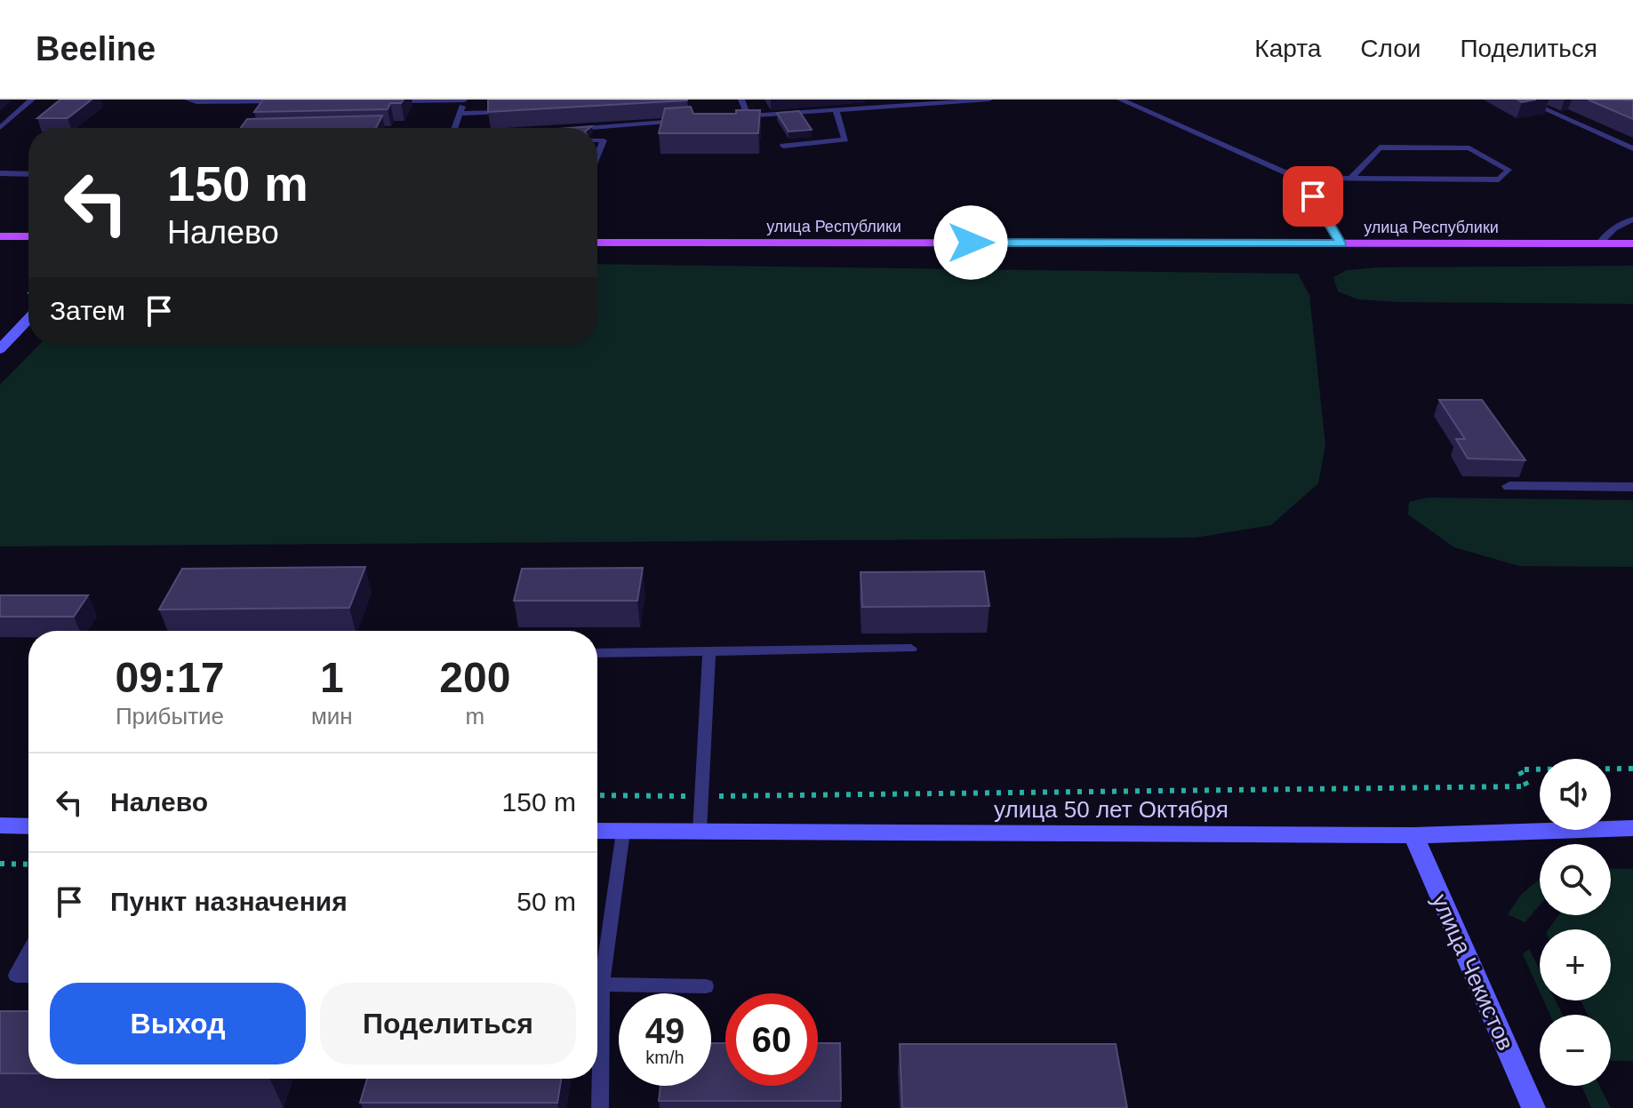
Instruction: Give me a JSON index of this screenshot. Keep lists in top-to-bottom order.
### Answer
{
  "streets": {
    "main road": ["улица Республики", "улица 50 лет Октября", "улица Чекистов"]
  },
  "crossings": [
    ["улица 50 лет Октября", "улица Чекистов"]
  ],
  "page": {
    "header": "Beeline",
    "nav": ["Карта", "Слои", "Поделиться"],
    "turn": ["150 m", "Налево"],
    "then": "Затем",
    "eta": [
      "09:17",
      "Прибытие",
      "1",
      "мин",
      "200",
      "m"
    ],
    "list": [
      {
        "name": "Налево",
        "value": "150 m"
      },
      {
        "name": "Пункт назначения",
        "value": "50 m"
      }
    ],
    "map_buttons": ["+", "−"],
    "buttons": ["Выход", "Поделиться"],
    "speed": "49 km/h",
    "limit": "60"
  }
}
